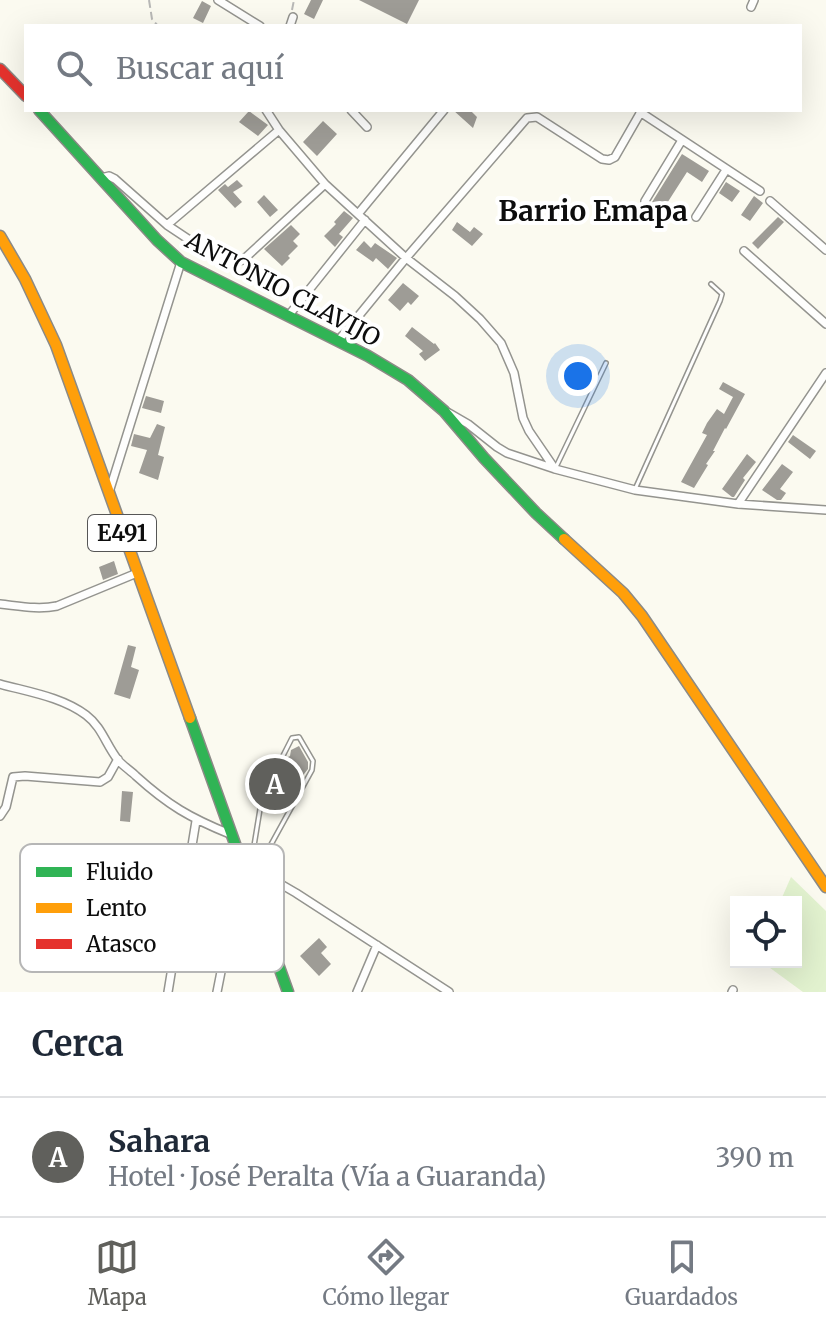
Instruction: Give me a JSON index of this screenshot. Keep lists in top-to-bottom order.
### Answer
{
  "streets": {
    "main road": ["ANTONIO CLAVIJO", "E491"]
  },
  "districts": ["Barrio Emapa"],
  "legend": ["Fluido", "Lento", "Atasco"],
  "page": {
    "search": "Buscar aquí",
    "pins": "A",
    "heading": "Cerca",
    "list": [
      {
        "mark": "A",
        "name": "Sahara",
        "note": "Hotel · José Peralta (Vía a Guaranda)",
        "value": "390 m"
      }
    ],
    "nav": ["Mapa", "Cómo llegar", "Guardados"]
  }
}
